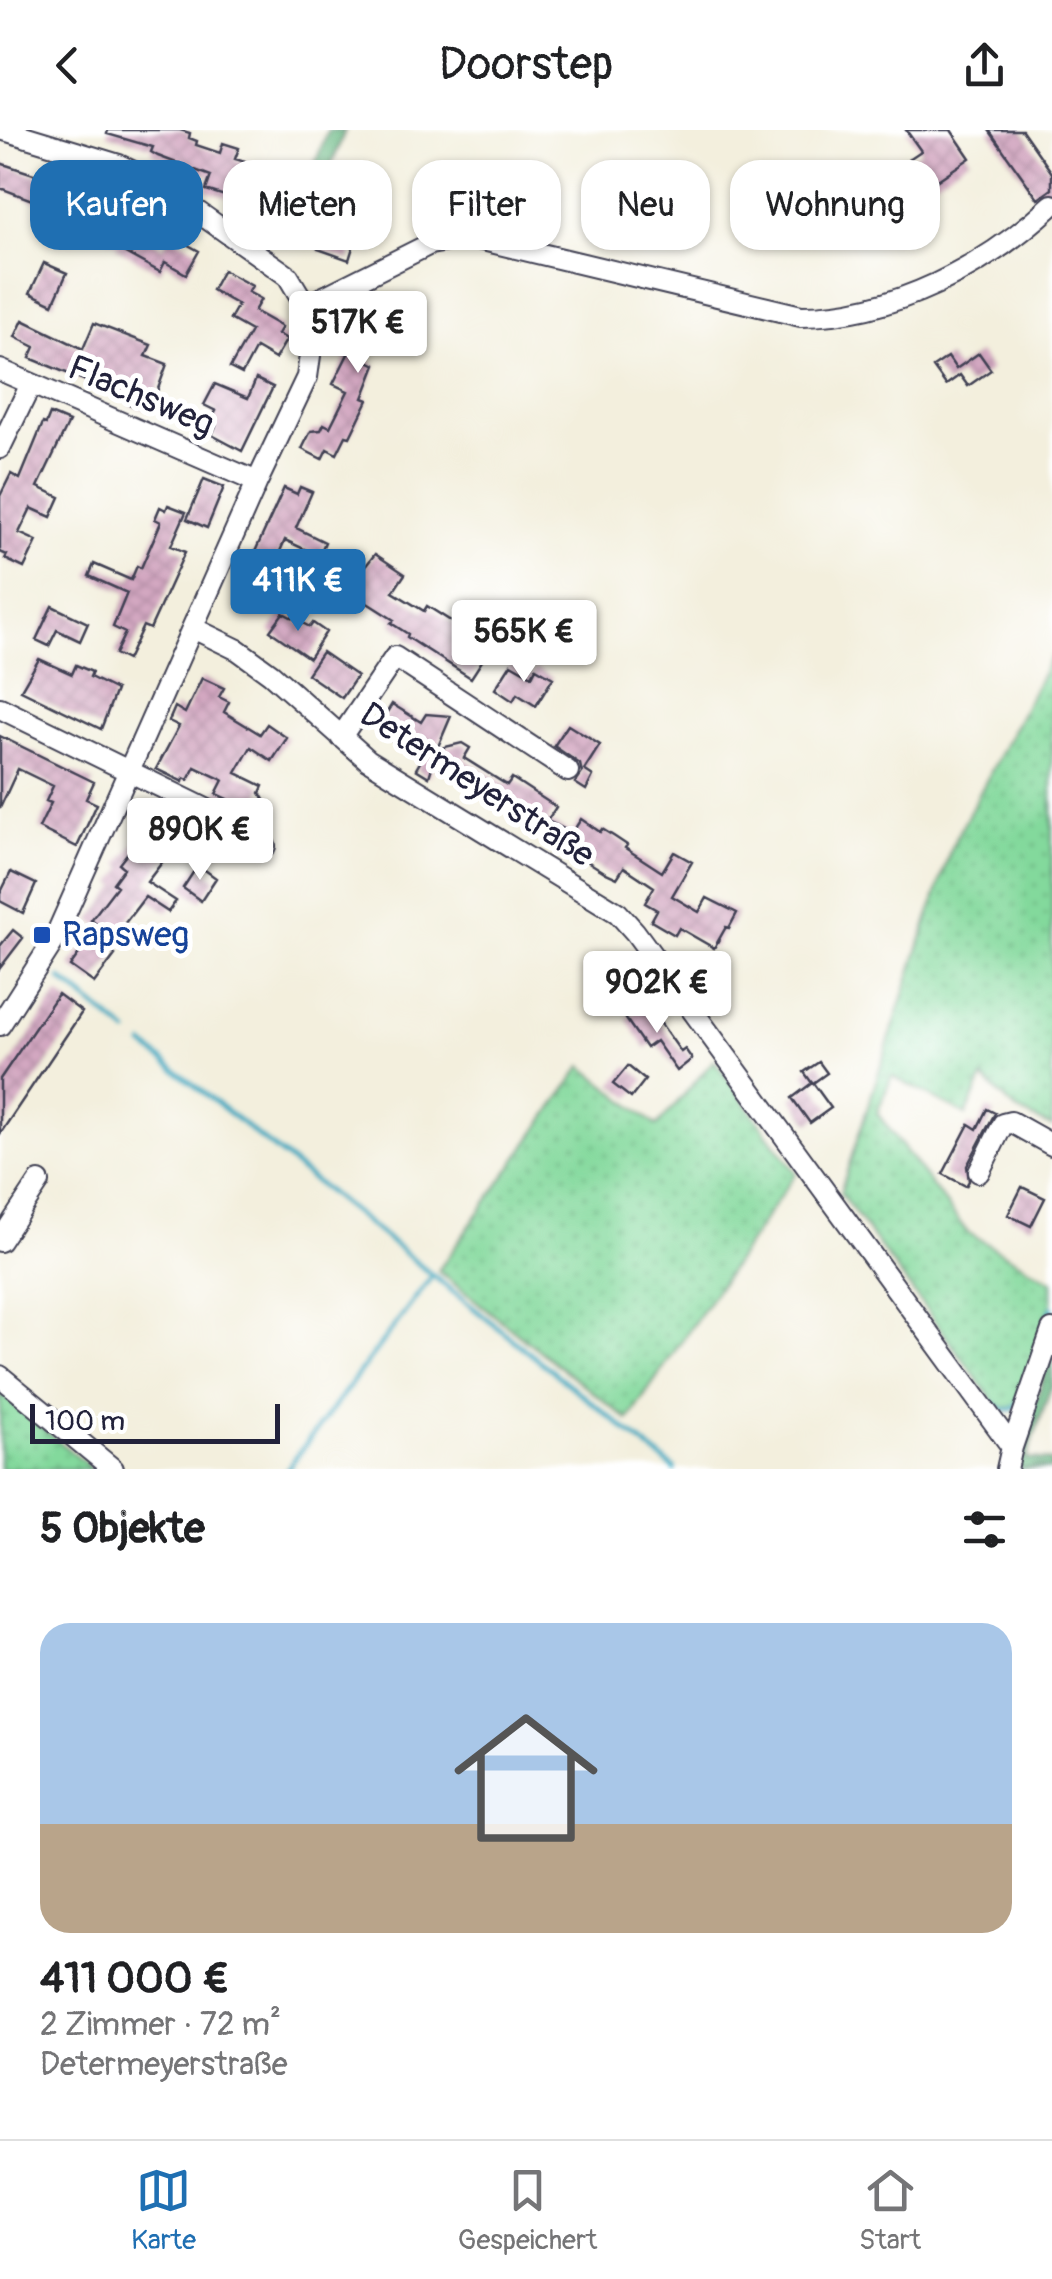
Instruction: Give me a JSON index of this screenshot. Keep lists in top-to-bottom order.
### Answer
{
  "streets": {
    "street": ["Flachsweg", "Determeyerstraße"]
  },
  "places": {
    "transit": ["Rapsweg"]
  },
  "scale_bar": "100 m",
  "page": {
    "header": "Doorstep",
    "chip": [
      "Kaufen",
      "Mieten",
      "Filter",
      "Neu",
      "Wohnung"
    ],
    "price": [
      "517K €",
      "411K €",
      "565K €",
      "890K €",
      "902K €"
    ],
    "scale": "100 m",
    "heading": "5 Objekte",
    "list": [
      {
        "name": "411 000 €",
        "note": "2 Zimmer · 72 m² · Determeyerstraße"
      }
    ],
    "tabs": ["Karte", "Gespeichert", "Start"]
  }
}
